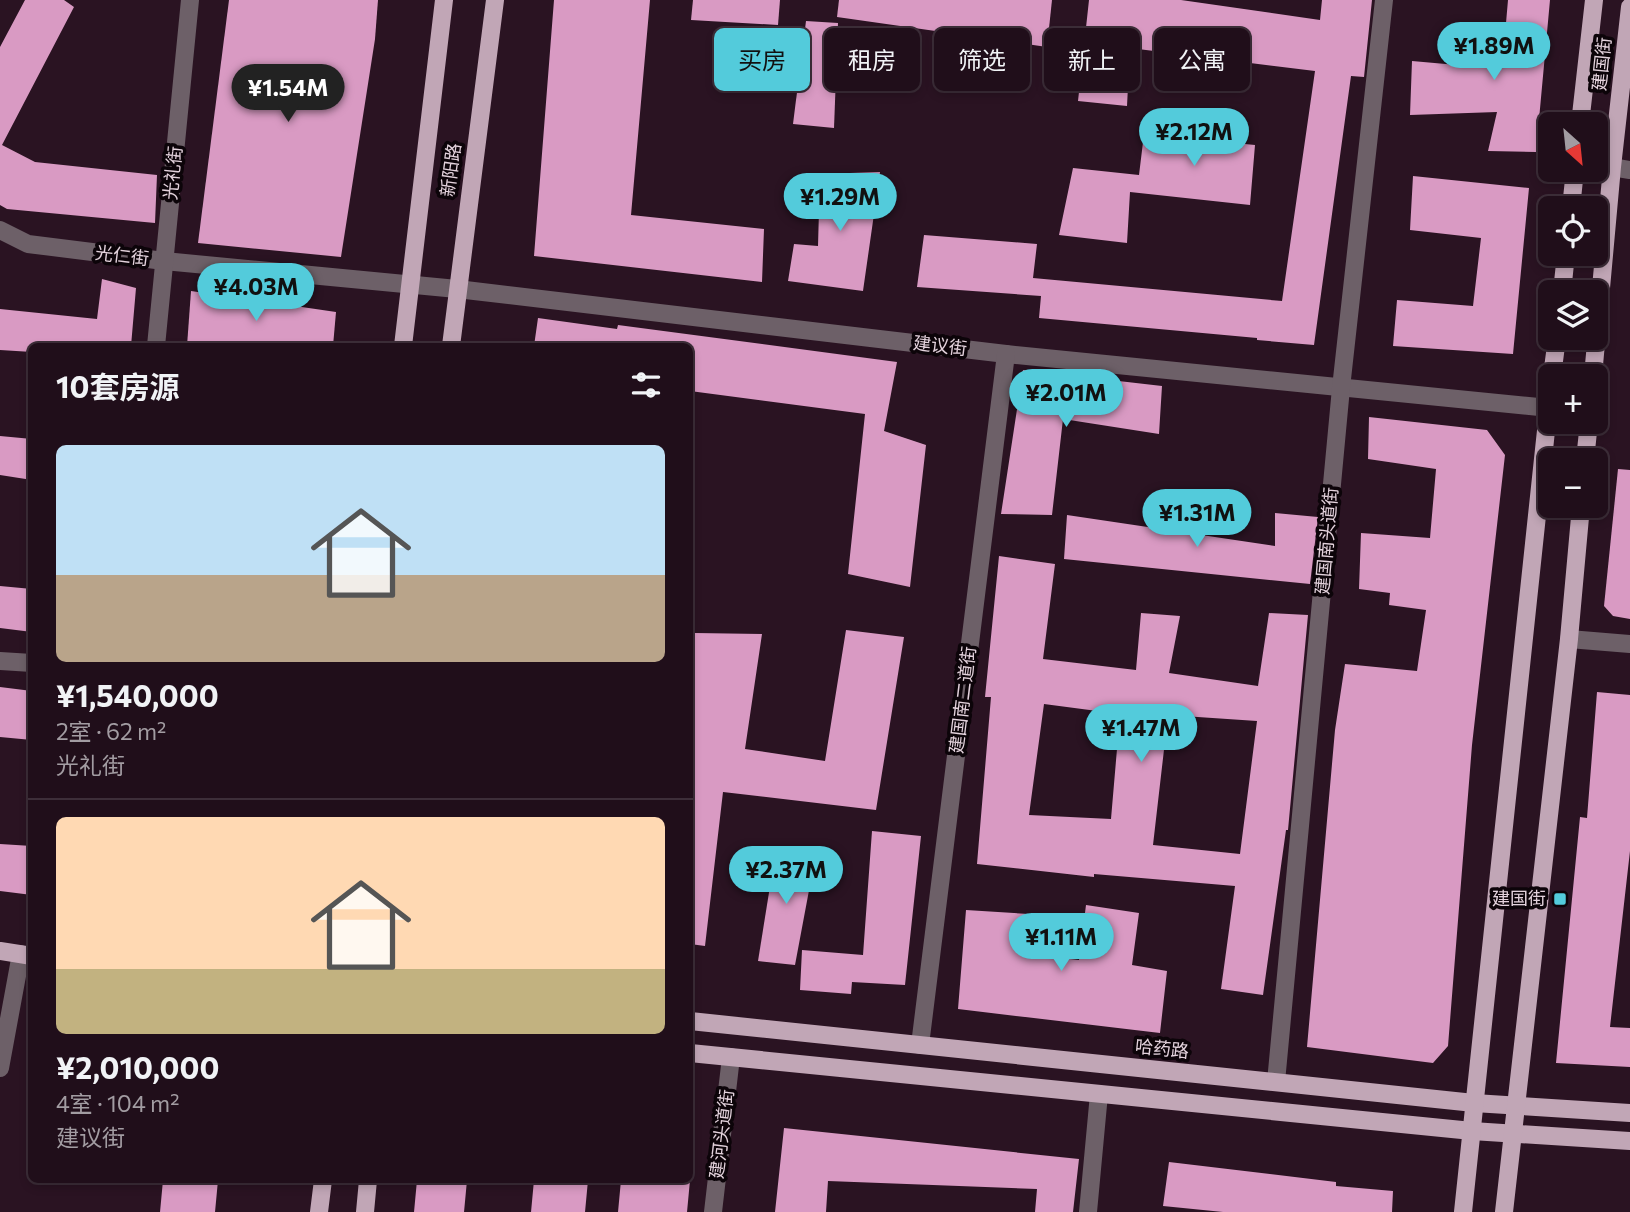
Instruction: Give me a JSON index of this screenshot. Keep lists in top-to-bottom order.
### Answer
{
  "streets": {
    "main road": ["建国街", "新阳路", "哈药路"],
    "street": [
      "光礼街",
      "光仁街",
      "建议街",
      "建国南头道街",
      "建国南二道街",
      "建河头道街"
    ]
  },
  "crossings": [
    ["新阳路", "光仁街"],
    ["新阳路", "建议街"],
    ["光礼街", "光仁街"],
    ["光仁街", "建议街"],
    ["建议街", "建国南头道街"],
    ["建议街", "建国南二道街"],
    ["建国南头道街", "哈药路"],
    ["建国南二道街", "哈药路"]
  ],
  "places": {
    "transit": ["建国街"]
  },
  "north": "bottom right",
  "page": {
    "price": [
      "¥1.89M",
      "¥1.54M",
      "¥2.12M",
      "¥1.29M",
      "¥4.03M",
      "¥2.01M",
      "¥1.31M",
      "¥1.47M",
      "¥2.37M",
      "¥1.11M"
    ],
    "chip": [
      "买房",
      "租房",
      "筛选",
      "新上",
      "公寓"
    ],
    "map_buttons": ["+", "−"],
    "heading": "10套房源",
    "list": [
      {
        "name": "¥1,540,000",
        "note": "2室 · 62 m² · 光礼街"
      },
      {
        "name": "¥2,010,000",
        "note": "4室 · 104 m² · 建议街"
      }
    ]
  }
}
